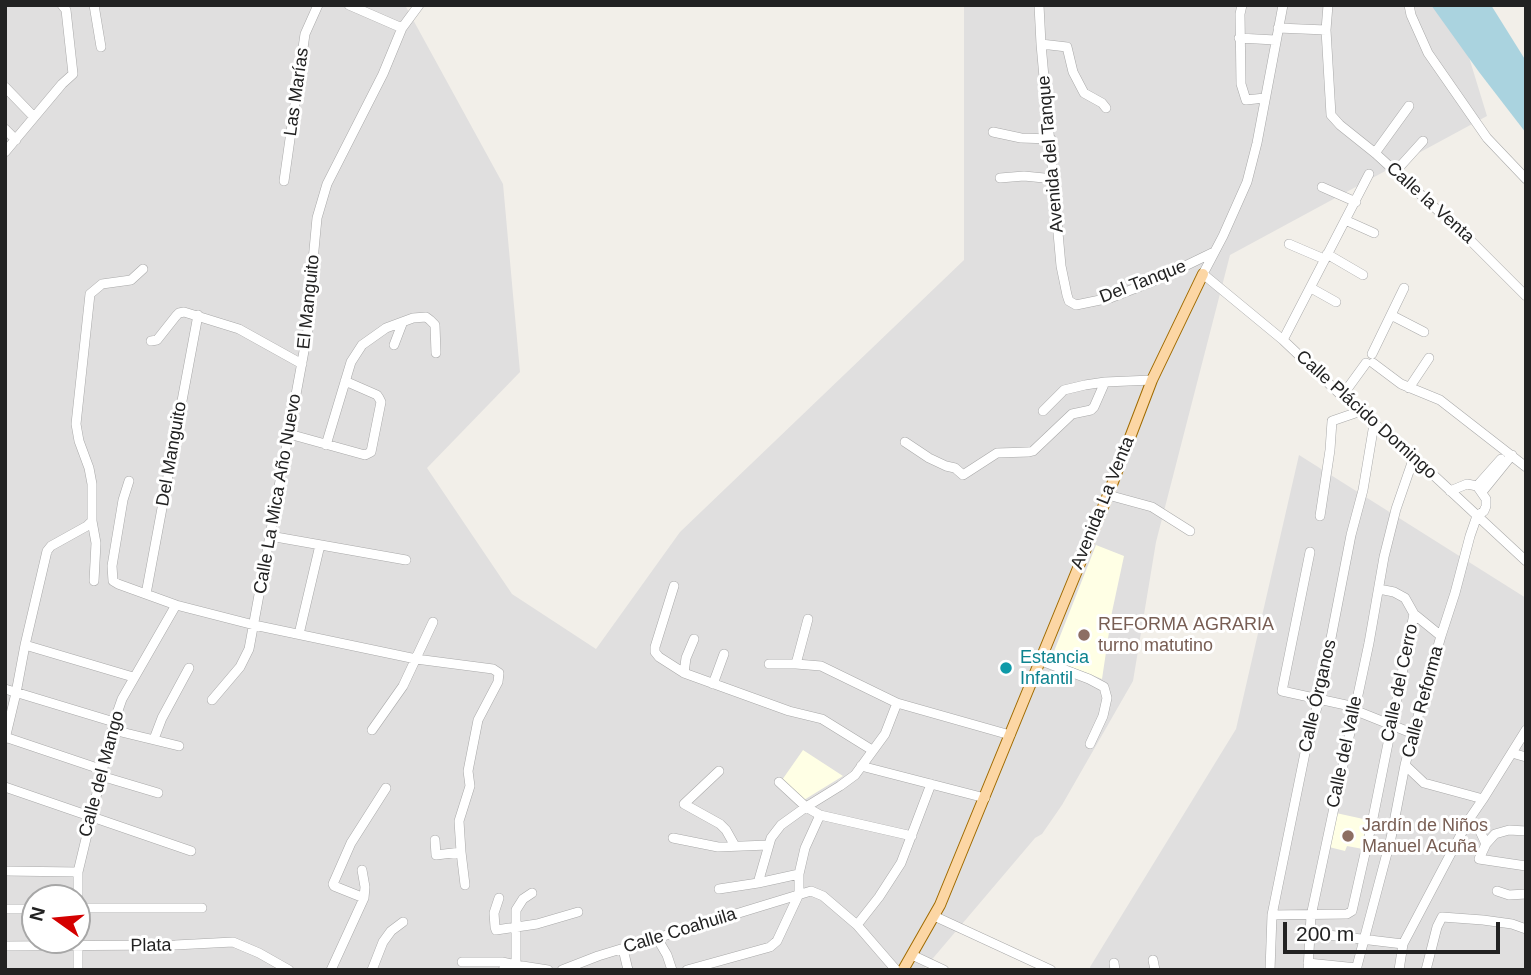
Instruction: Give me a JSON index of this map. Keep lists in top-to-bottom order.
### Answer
{
  "streets": {
    "main road": ["Avenida La Venta"],
    "street": [
      "Las Marías",
      "Avenida del Tanque",
      "Calle la Venta",
      "Del Tanque",
      "El Manguito",
      "Calle Plácido Domingo",
      "Del Manguito",
      "Calle La Mica Año Nuevo",
      "Calle del Cerro",
      "Calle Órganos",
      "Calle Reforma",
      "Calle del Valle",
      "Calle del Mango",
      "Calle Coahuila",
      "Plata"
    ]
  },
  "crossings": [
    ["Avenida del Tanque", "Del Tanque"],
    ["Del Tanque", "Avenida La Venta"],
    ["El Manguito", "Calle La Mica Año Nuevo"],
    ["Calle Plácido Domingo", "Avenida La Venta"],
    ["Calle Plácido Domingo", "Calle Órganos"],
    ["Calle Plácido Domingo", "Calle Reforma"],
    ["Calle Plácido Domingo", "Calle del Valle"],
    ["Calle del Cerro", "Calle Reforma"],
    ["Calle del Cerro", "Calle del Valle"]
  ],
  "places": ["REFORMA AGRARIA turno matutino", "Estancia Infantil", "Jardín de Niños Manuel Acuña"],
  "scale_bar": "200 m",
  "north": "left"
}
